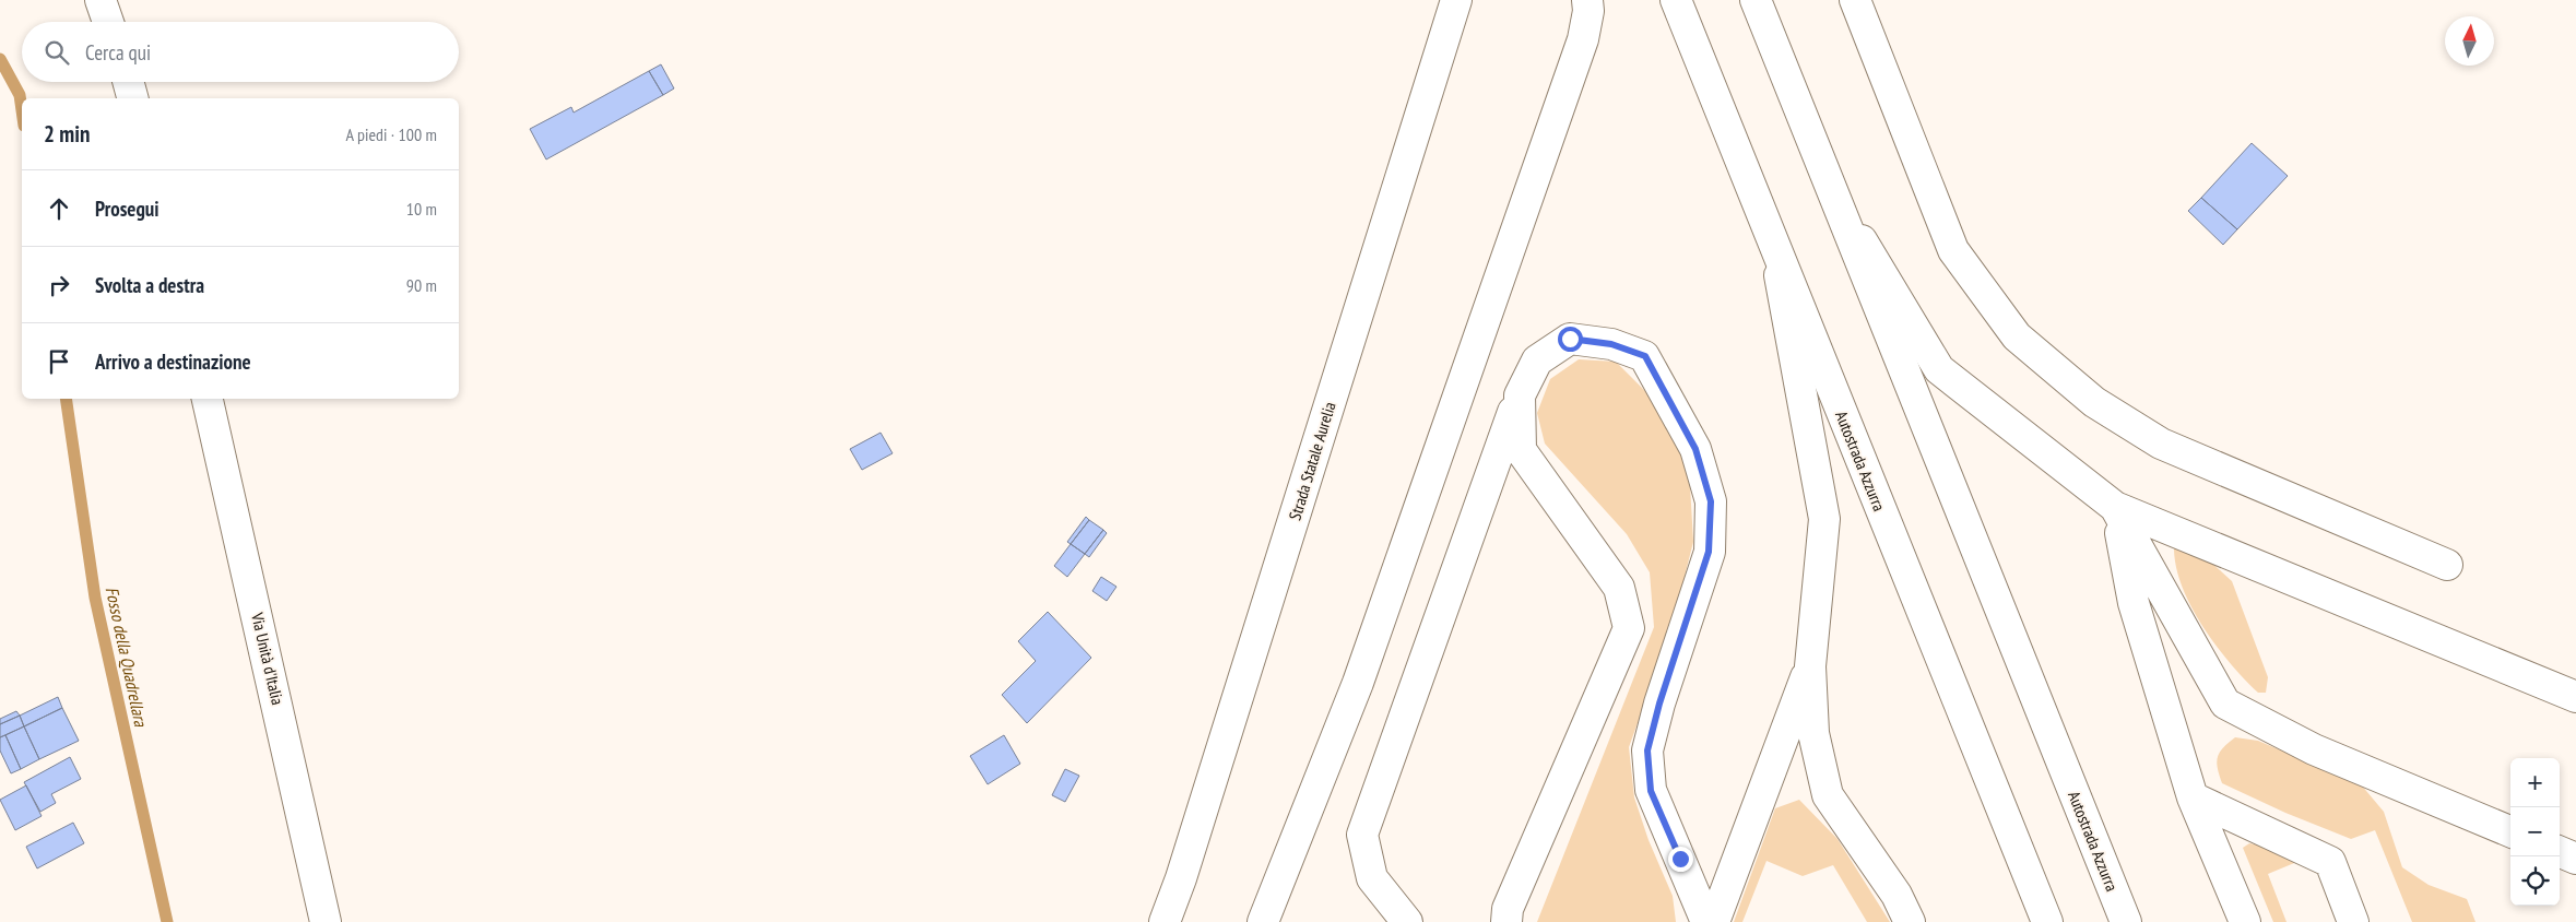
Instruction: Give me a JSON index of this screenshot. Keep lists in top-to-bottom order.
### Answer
{
  "streets": {
    "main road": ["Strada Statale Aurelia", "Autostrada Azzurra", "Via Unità d'Italia"]
  },
  "water": ["Fosso della Quadrellara"],
  "north": "top",
  "page": {
    "search": "Cerca qui",
    "heading": ["2 min", "A piedi · 100 m"],
    "list": [
      ["Prosegui", "10 m"],
      ["Svolta a destra", "90 m"],
      "Arrivo a destinazione"
    ],
    "map_buttons": ["+", "−"]
  }
}
